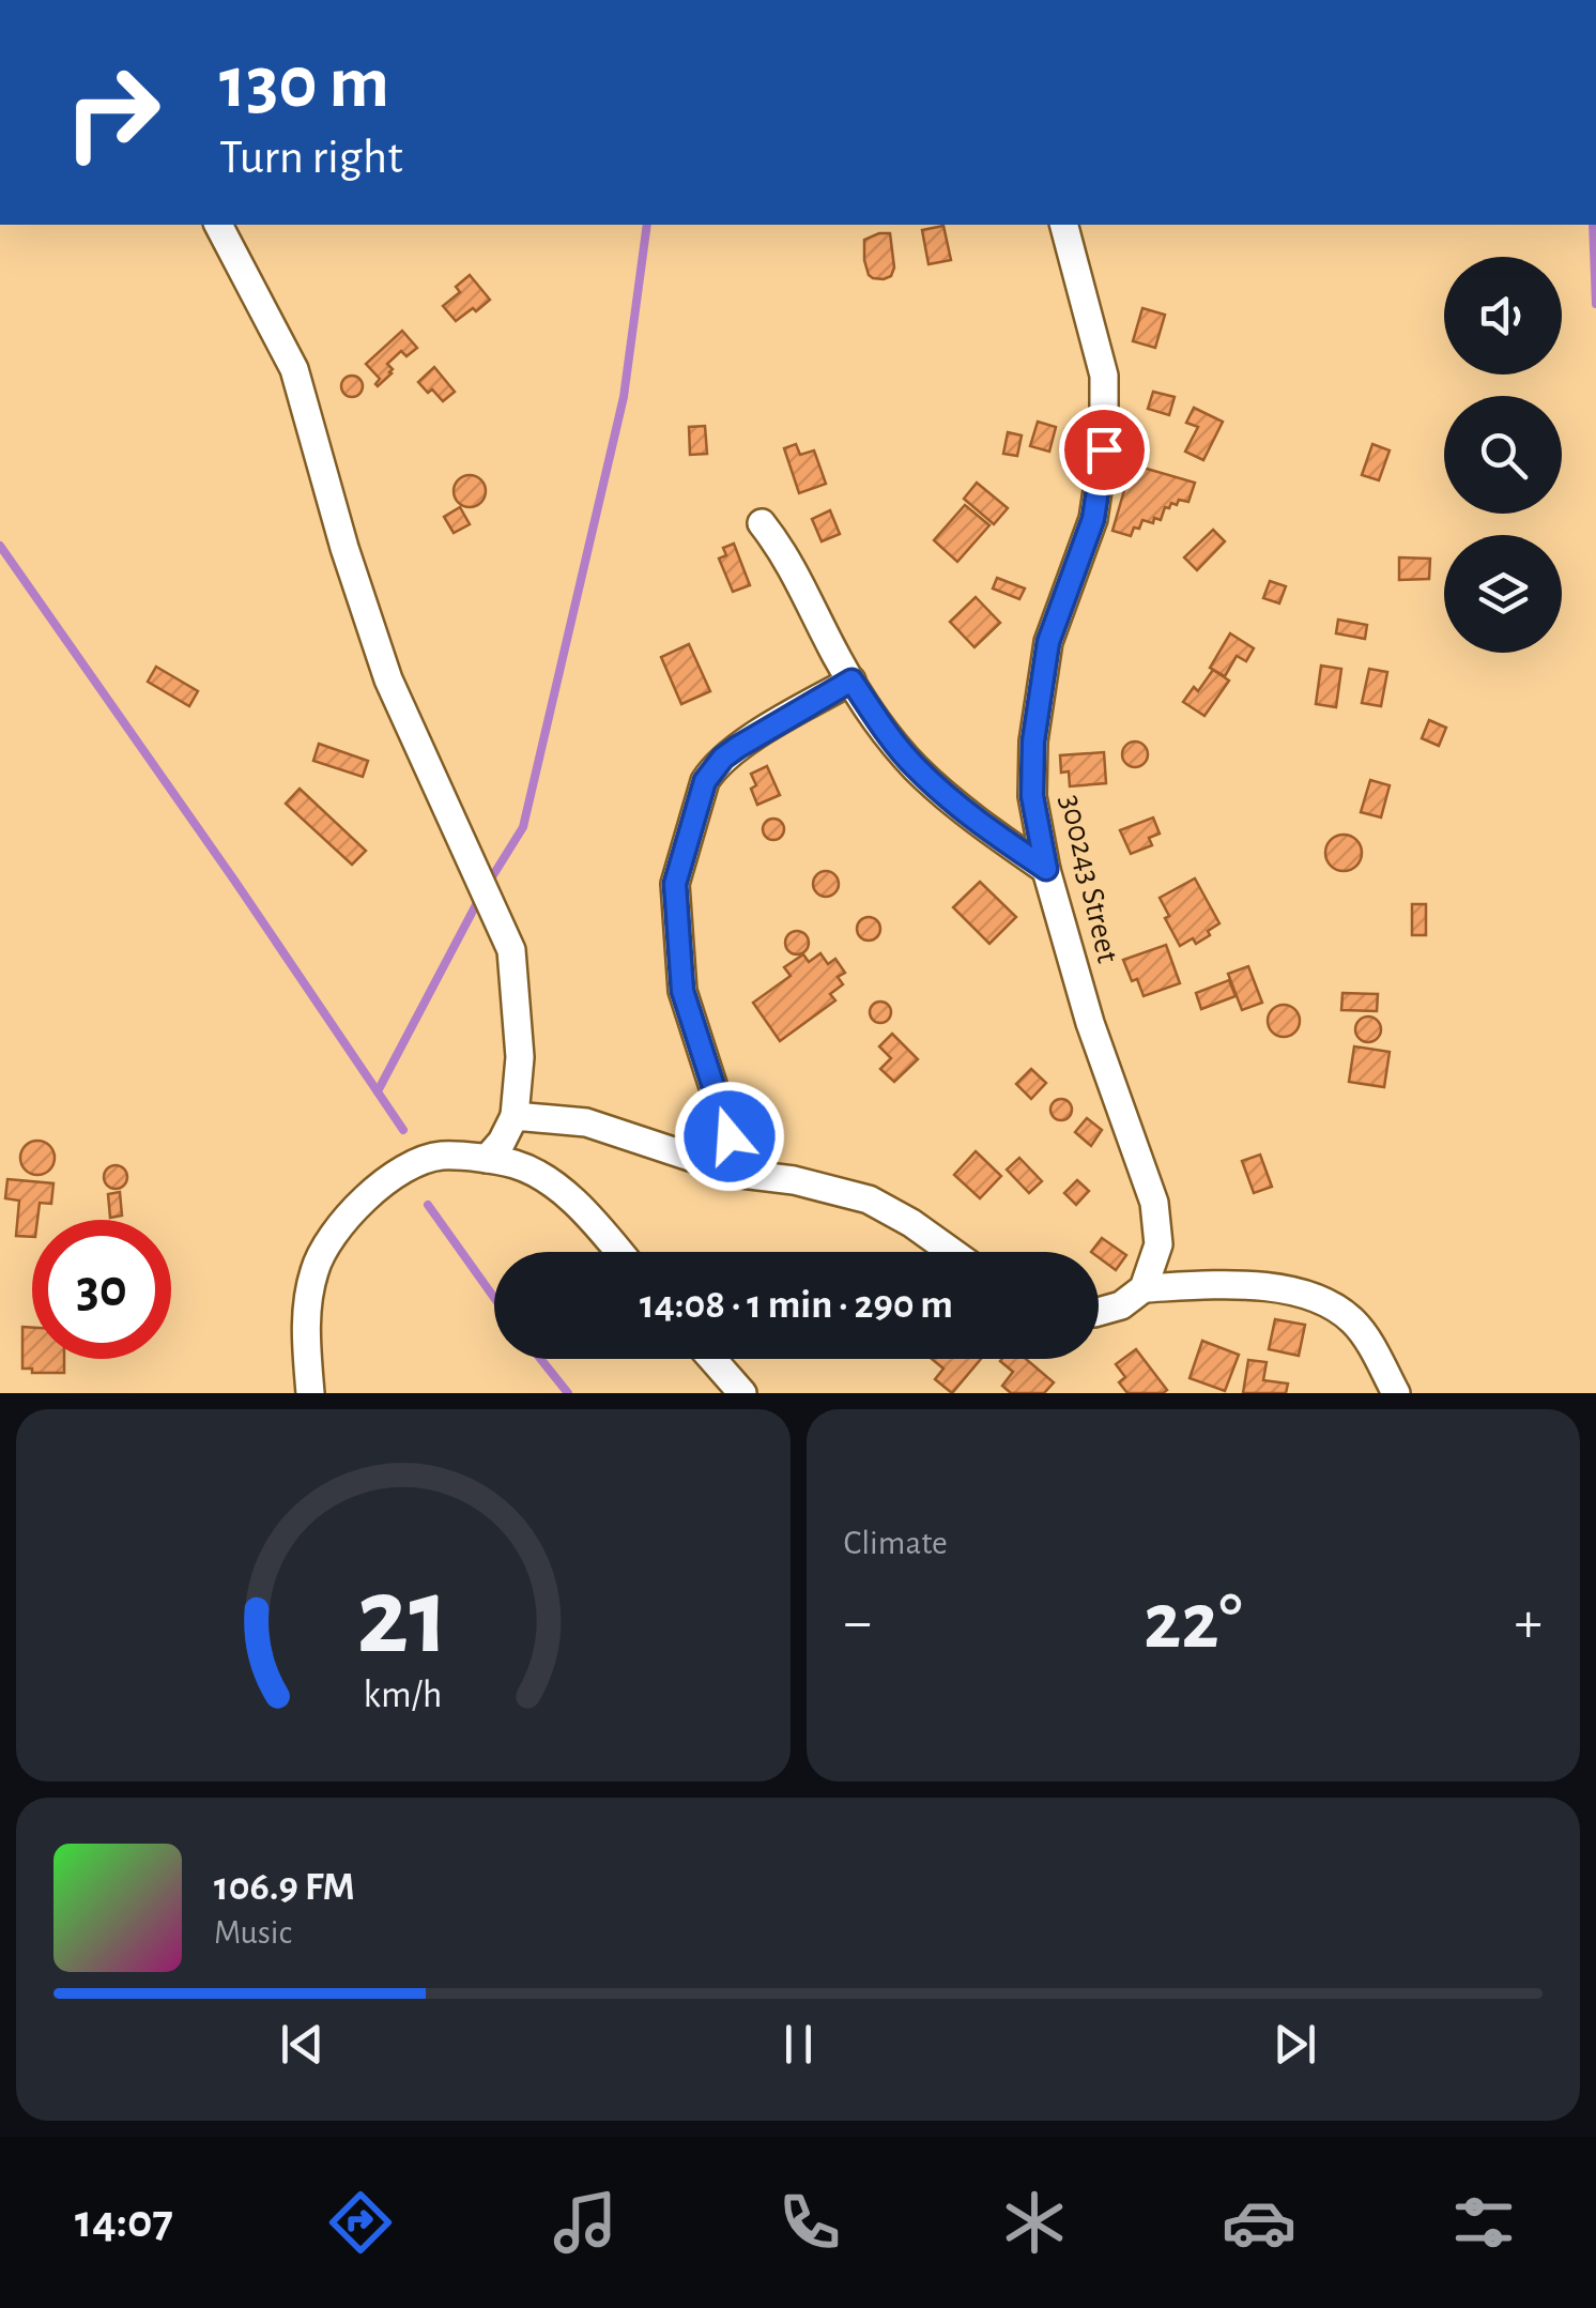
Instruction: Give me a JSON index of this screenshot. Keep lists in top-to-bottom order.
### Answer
{
  "streets": {
    "street": ["300243 Street"]
  },
  "page": {
    "turn": ["130 m", "Turn right"],
    "limit": "30",
    "trip": "14:08 · 1 min · 290 m",
    "tile": "Climate",
    "heat": ["−", "22°", "+"],
    "song": ["106.9 FM", "Music"],
    "tabs": "14:07",
    "gauge": ["21", "km/h"]
  }
}
